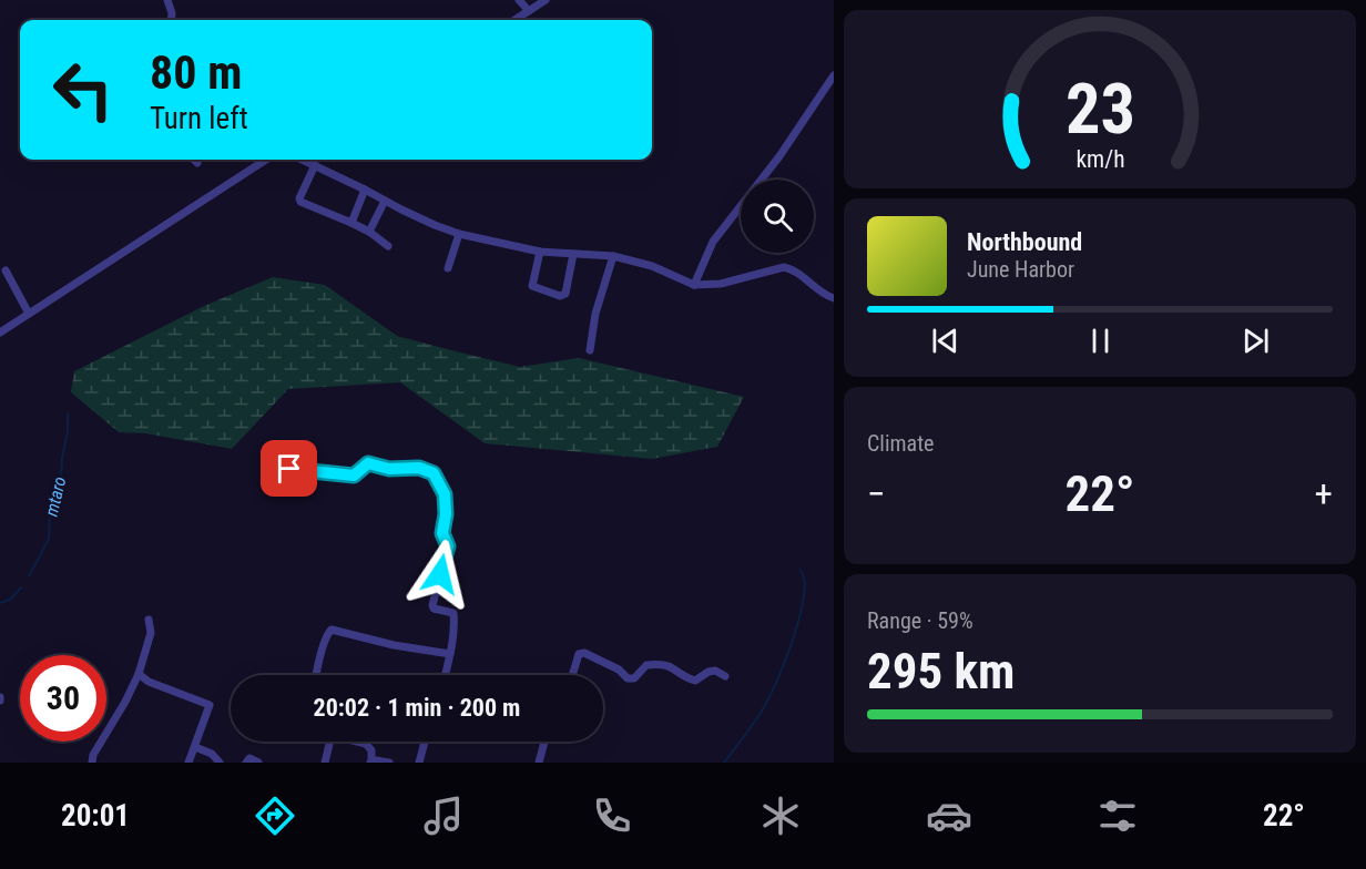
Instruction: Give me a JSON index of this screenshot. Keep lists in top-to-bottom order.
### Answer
{
  "water": ["mtaro"],
  "page": {
    "turn": ["80 m", "Turn left"],
    "song": ["Northbound", "June Harbor"],
    "tile": [
      "Climate",
      ["Range · 59%", "295 km"]
    ],
    "heat": ["−", "22°", "+"],
    "limit": "30",
    "trip": "20:02 · 1 min · 200 m",
    "tabs": ["20:01", "22°"],
    "gauge": ["23", "km/h"]
  }
}
